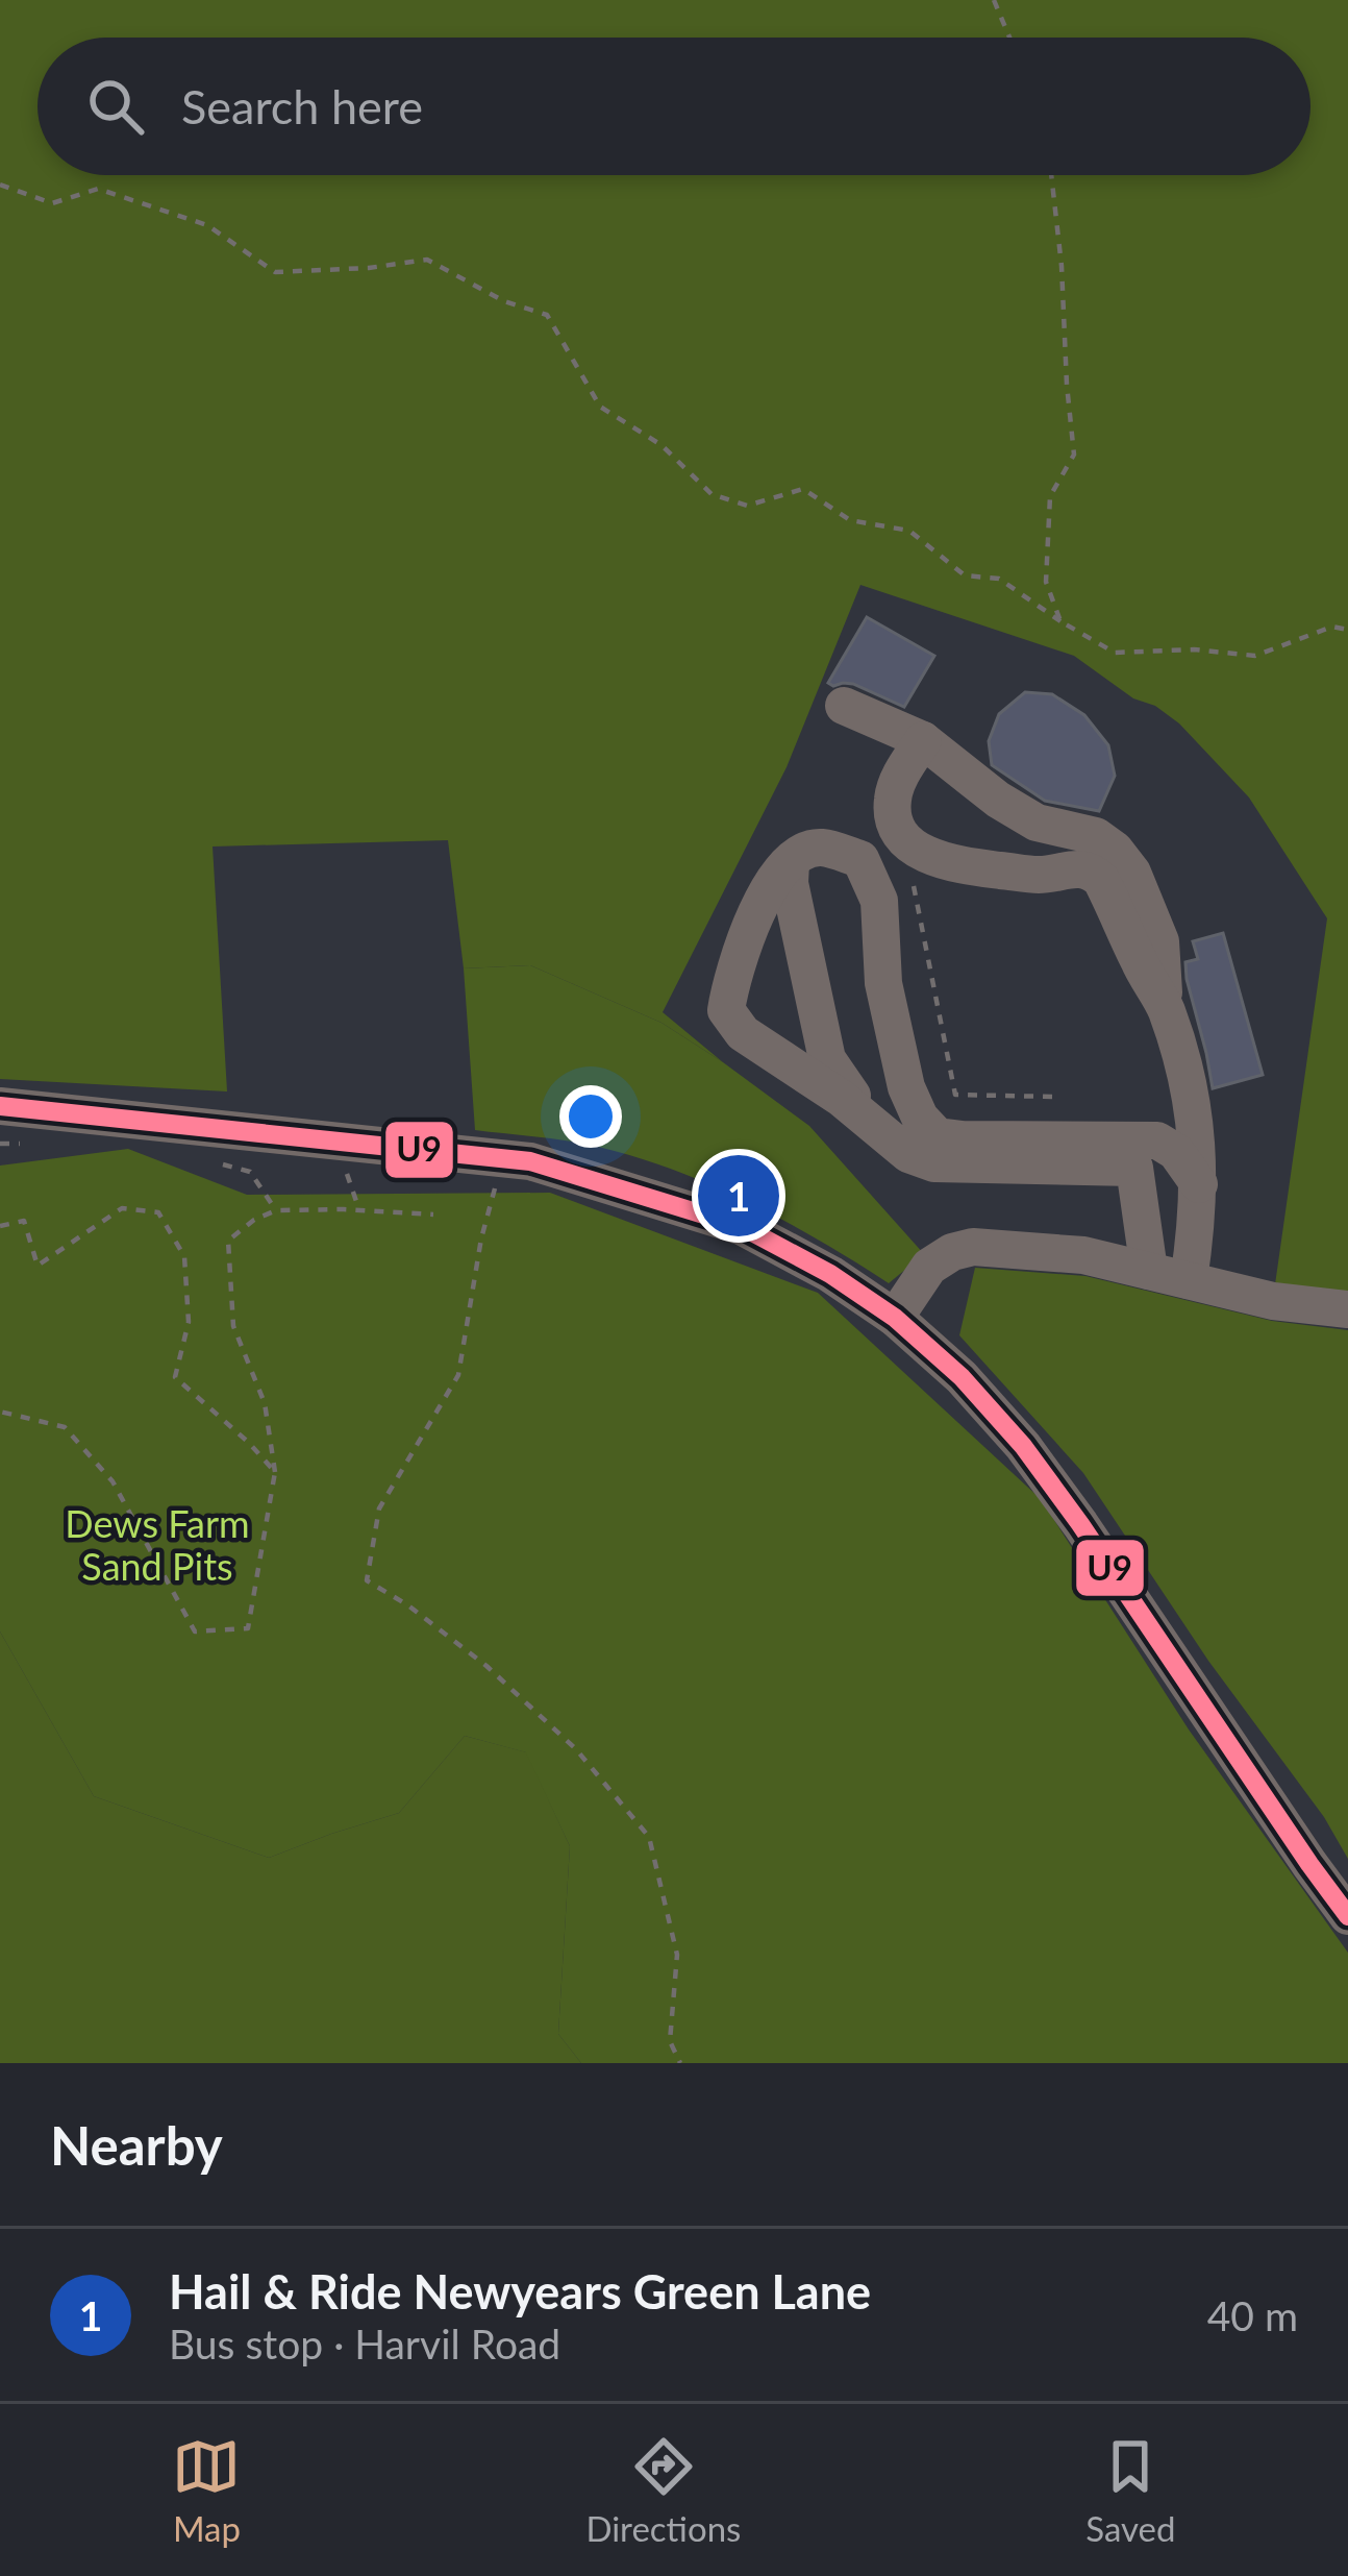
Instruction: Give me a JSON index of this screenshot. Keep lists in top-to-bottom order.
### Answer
{
  "parks": ["Dews Farm Sand Pits"],
  "lines": ["transit line U9"],
  "page": {
    "search": "Search here",
    "pins": "1",
    "heading": "Nearby",
    "list": [
      {
        "mark": "1",
        "name": "Hail & Ride Newyears Green Lane",
        "note": "Bus stop · Harvil Road",
        "value": "40 m"
      }
    ],
    "nav": ["Map", "Directions", "Saved"]
  }
}
